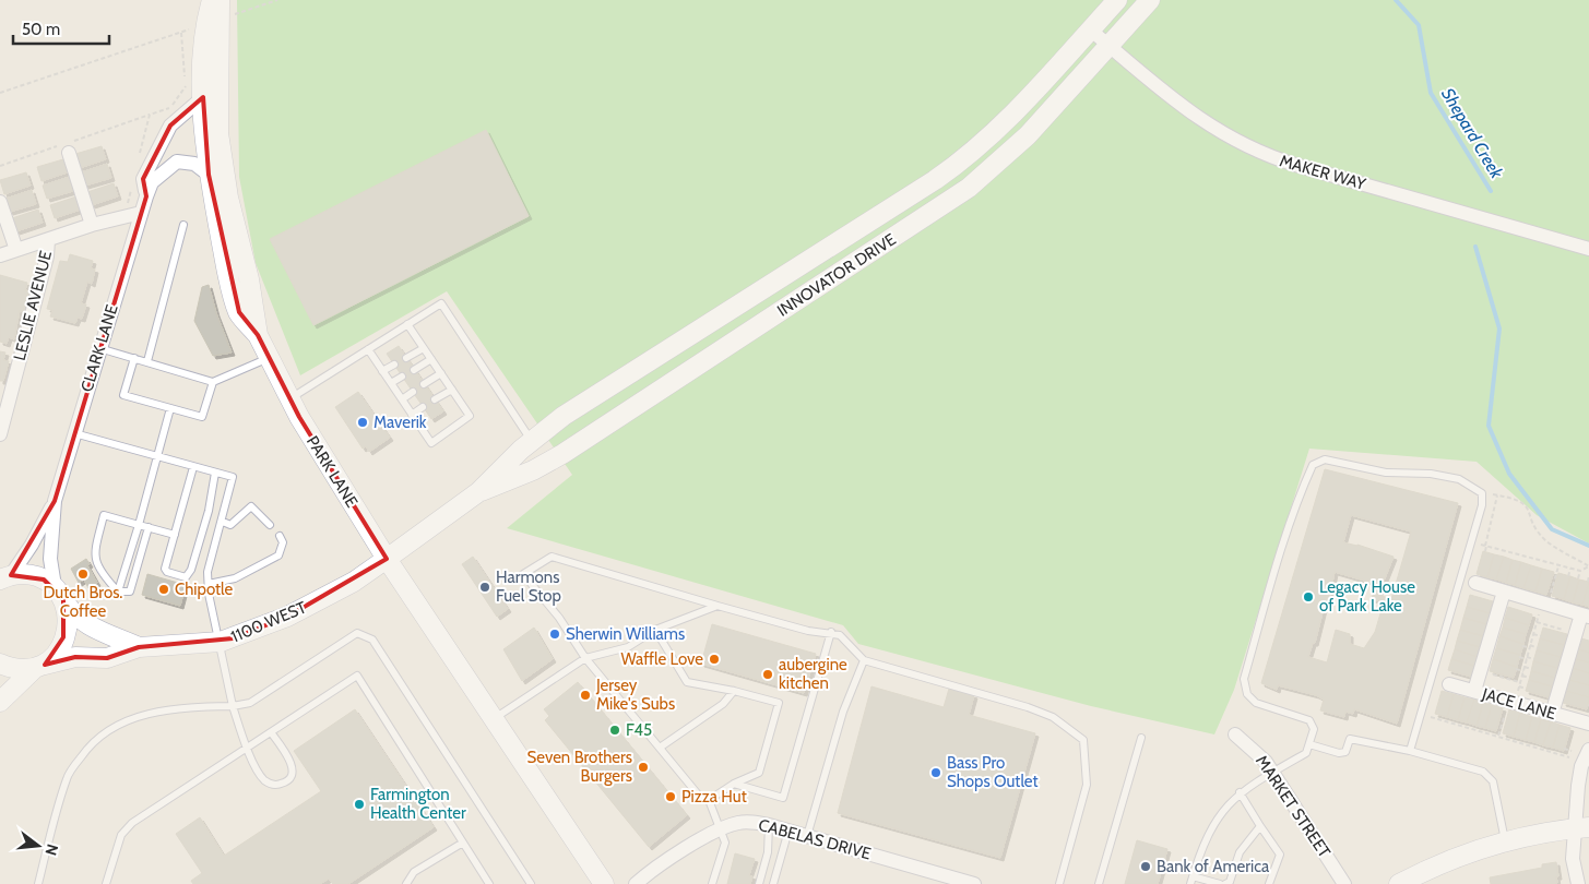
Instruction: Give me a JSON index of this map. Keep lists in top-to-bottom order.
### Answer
{
  "streets": {
    "main road": ["INNOVATOR DRIVE", "PARK LANE", "1100 WEST"],
    "street": [
      "MAKER WAY",
      "LESLIE AVENUE",
      "CLARK LANE",
      "JACE LANE",
      "MARKET STREET",
      "CABELAS DRIVE"
    ]
  },
  "crossings": [
    ["MAKER WAY", "INNOVATOR DRIVE"],
    ["INNOVATOR DRIVE", "PARK LANE"],
    ["INNOVATOR DRIVE", "1100 WEST"],
    ["CLARK LANE", "1100 WEST"],
    ["PARK LANE", "1100 WEST"]
  ],
  "water": ["Shepard Creek"],
  "places": [
    "Maverik",
    "Dutch Bros. Coffee",
    "Harmons Fuel Stop",
    "Chipotle",
    "Legacy House of Park Lake",
    "Sherwin Williams",
    "Waffle Love",
    "aubergine kitchen",
    "Jersey Mike's Subs",
    "F45",
    "Seven Brothers Burgers",
    "Bass Pro Shops Outlet",
    "Pizza Hut",
    "Farmington Health Center",
    "Bank of America"
  ],
  "scale_bar": "50 m",
  "north": "right"
}
